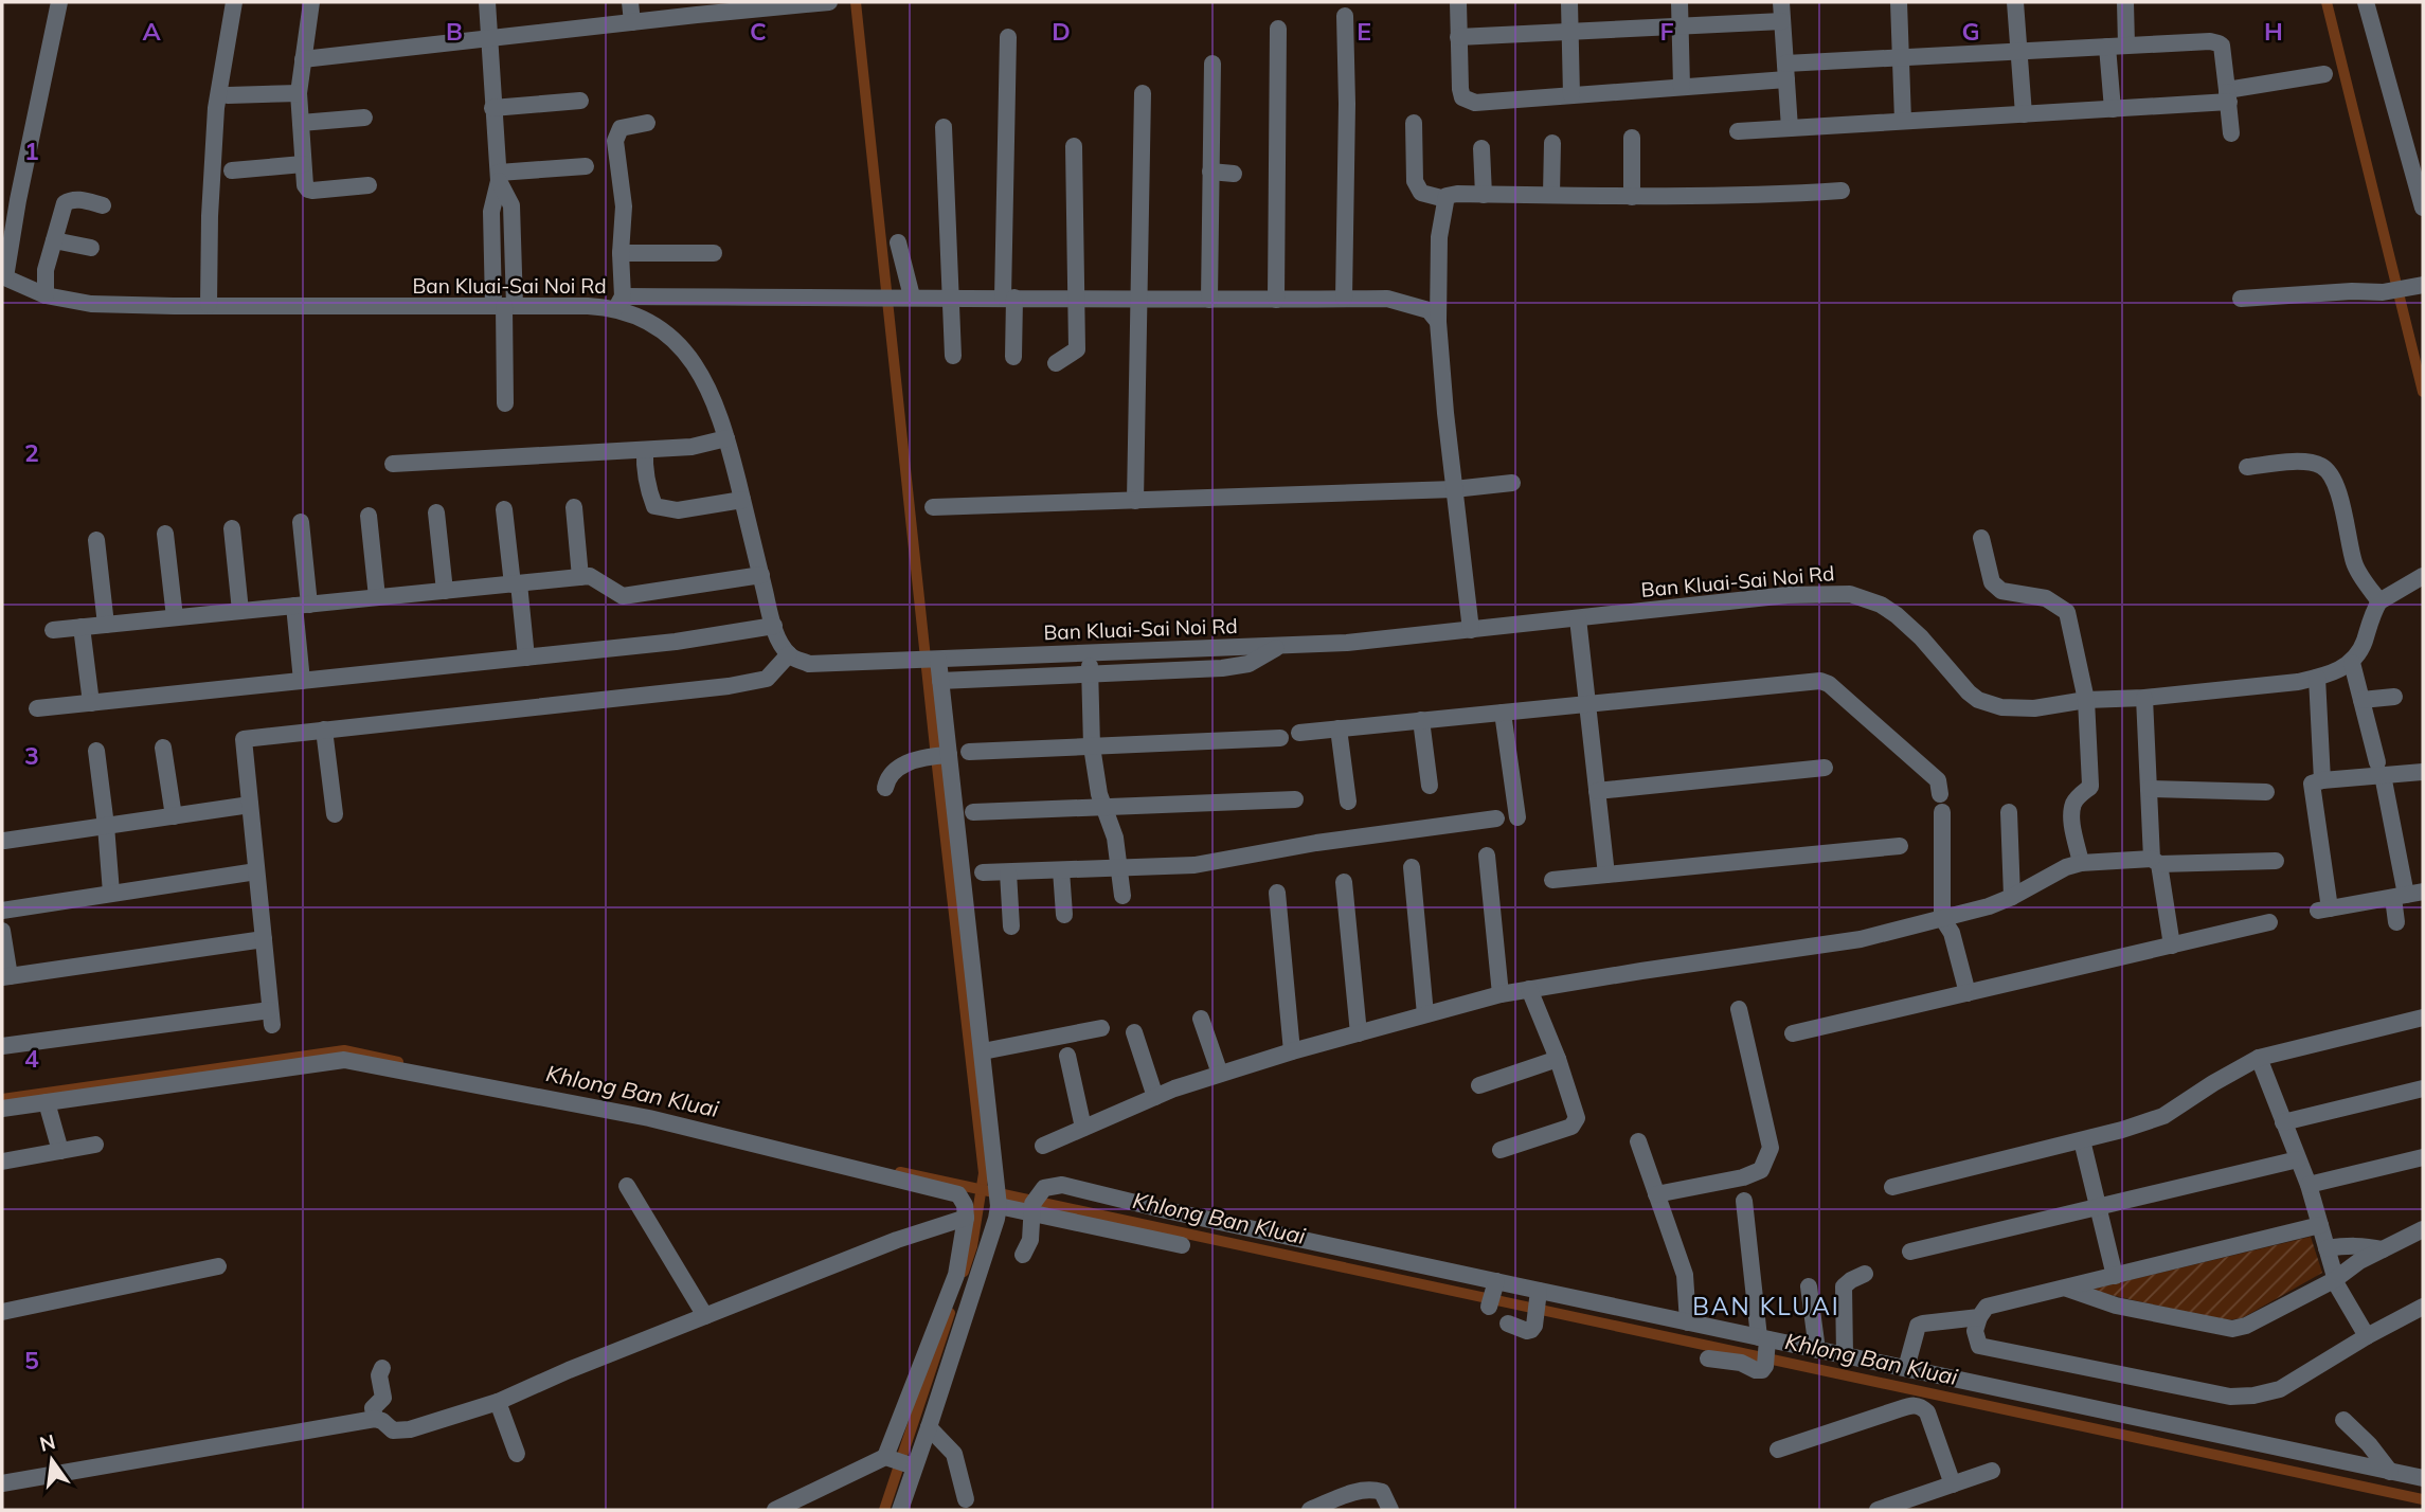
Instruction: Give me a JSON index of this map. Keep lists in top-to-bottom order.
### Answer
{
  "streets": {
    "street": ["Ban Kluai-Sai Noi Rd"]
  },
  "districts": ["BAN KLUAI"],
  "water": ["Khlong Ban Kluai"],
  "north": "top",
  "grid": {
    "columns": [
      "A",
      "B",
      "C",
      "D",
      "E",
      "F",
      "G",
      "H"
    ],
    "rows": [
      "1",
      "2",
      "3",
      "4",
      "5"
    ]
  }
}
